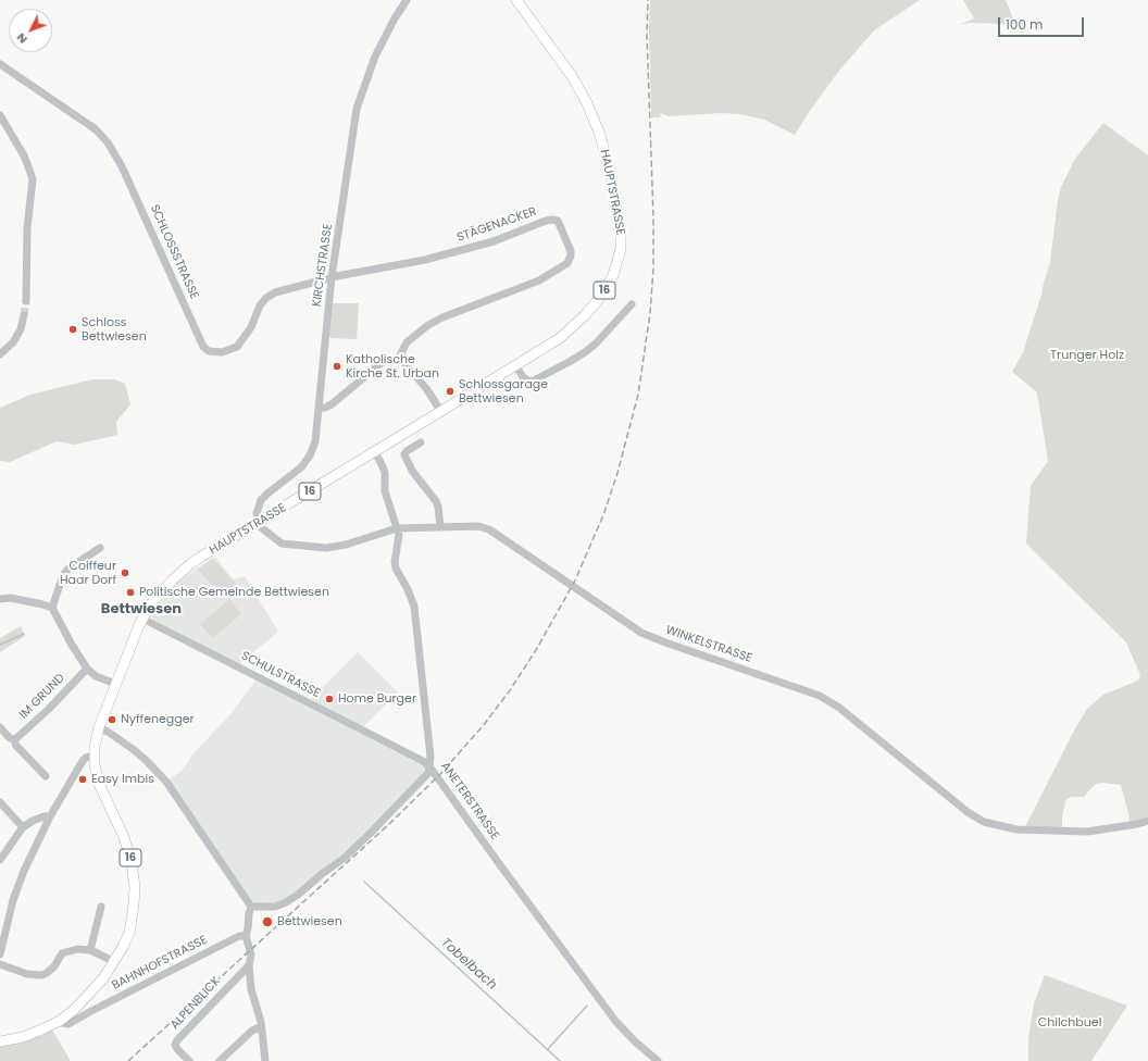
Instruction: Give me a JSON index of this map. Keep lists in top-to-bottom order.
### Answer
{
  "streets": {
    "main road": ["HAUPTSTRASSE", "16"],
    "street": [
      "STÄGENACKER",
      "SCHLOSSSTRASSE",
      "KIRCHSTRASSE",
      "WINKELSTRASSE",
      "SCHULSTRASSE",
      "IM GRUND",
      "ANETERSTRASSE",
      "BAHNHOFSTRASSE",
      "ALPENBLICK"
    ]
  },
  "crossings": [
    ["HAUPTSTRASSE", "KIRCHSTRASSE"],
    ["HAUPTSTRASSE", "WINKELSTRASSE"],
    ["HAUPTSTRASSE", "SCHULSTRASSE"],
    ["HAUPTSTRASSE", "ANETERSTRASSE"],
    ["HAUPTSTRASSE", "BAHNHOFSTRASSE"],
    ["STÄGENACKER", "SCHLOSSSTRASSE"],
    ["STÄGENACKER", "KIRCHSTRASSE"],
    ["SCHLOSSSTRASSE", "KIRCHSTRASSE"],
    ["KIRCHSTRASSE", "WINKELSTRASSE"],
    ["WINKELSTRASSE", "ANETERSTRASSE"],
    ["SCHULSTRASSE", "ANETERSTRASSE"]
  ],
  "districts": ["Bettwiesen"],
  "water": ["Tobelbach"],
  "parks": ["Trunger Holz", "Chilchbuel"],
  "places": [
    "Schloss Bettwiesen",
    "Katholische Kirche St. Urban",
    "Schlossgarage Bettwiesen",
    "Coiffeur Haar Dorf",
    "Politische Gemeinde Bettwiesen",
    "Home Burger",
    "Nyffenegger",
    "Easy Imbis",
    "Bettwiesen"
  ],
  "scale_bar": "100 m",
  "north": "bottom left"
}
